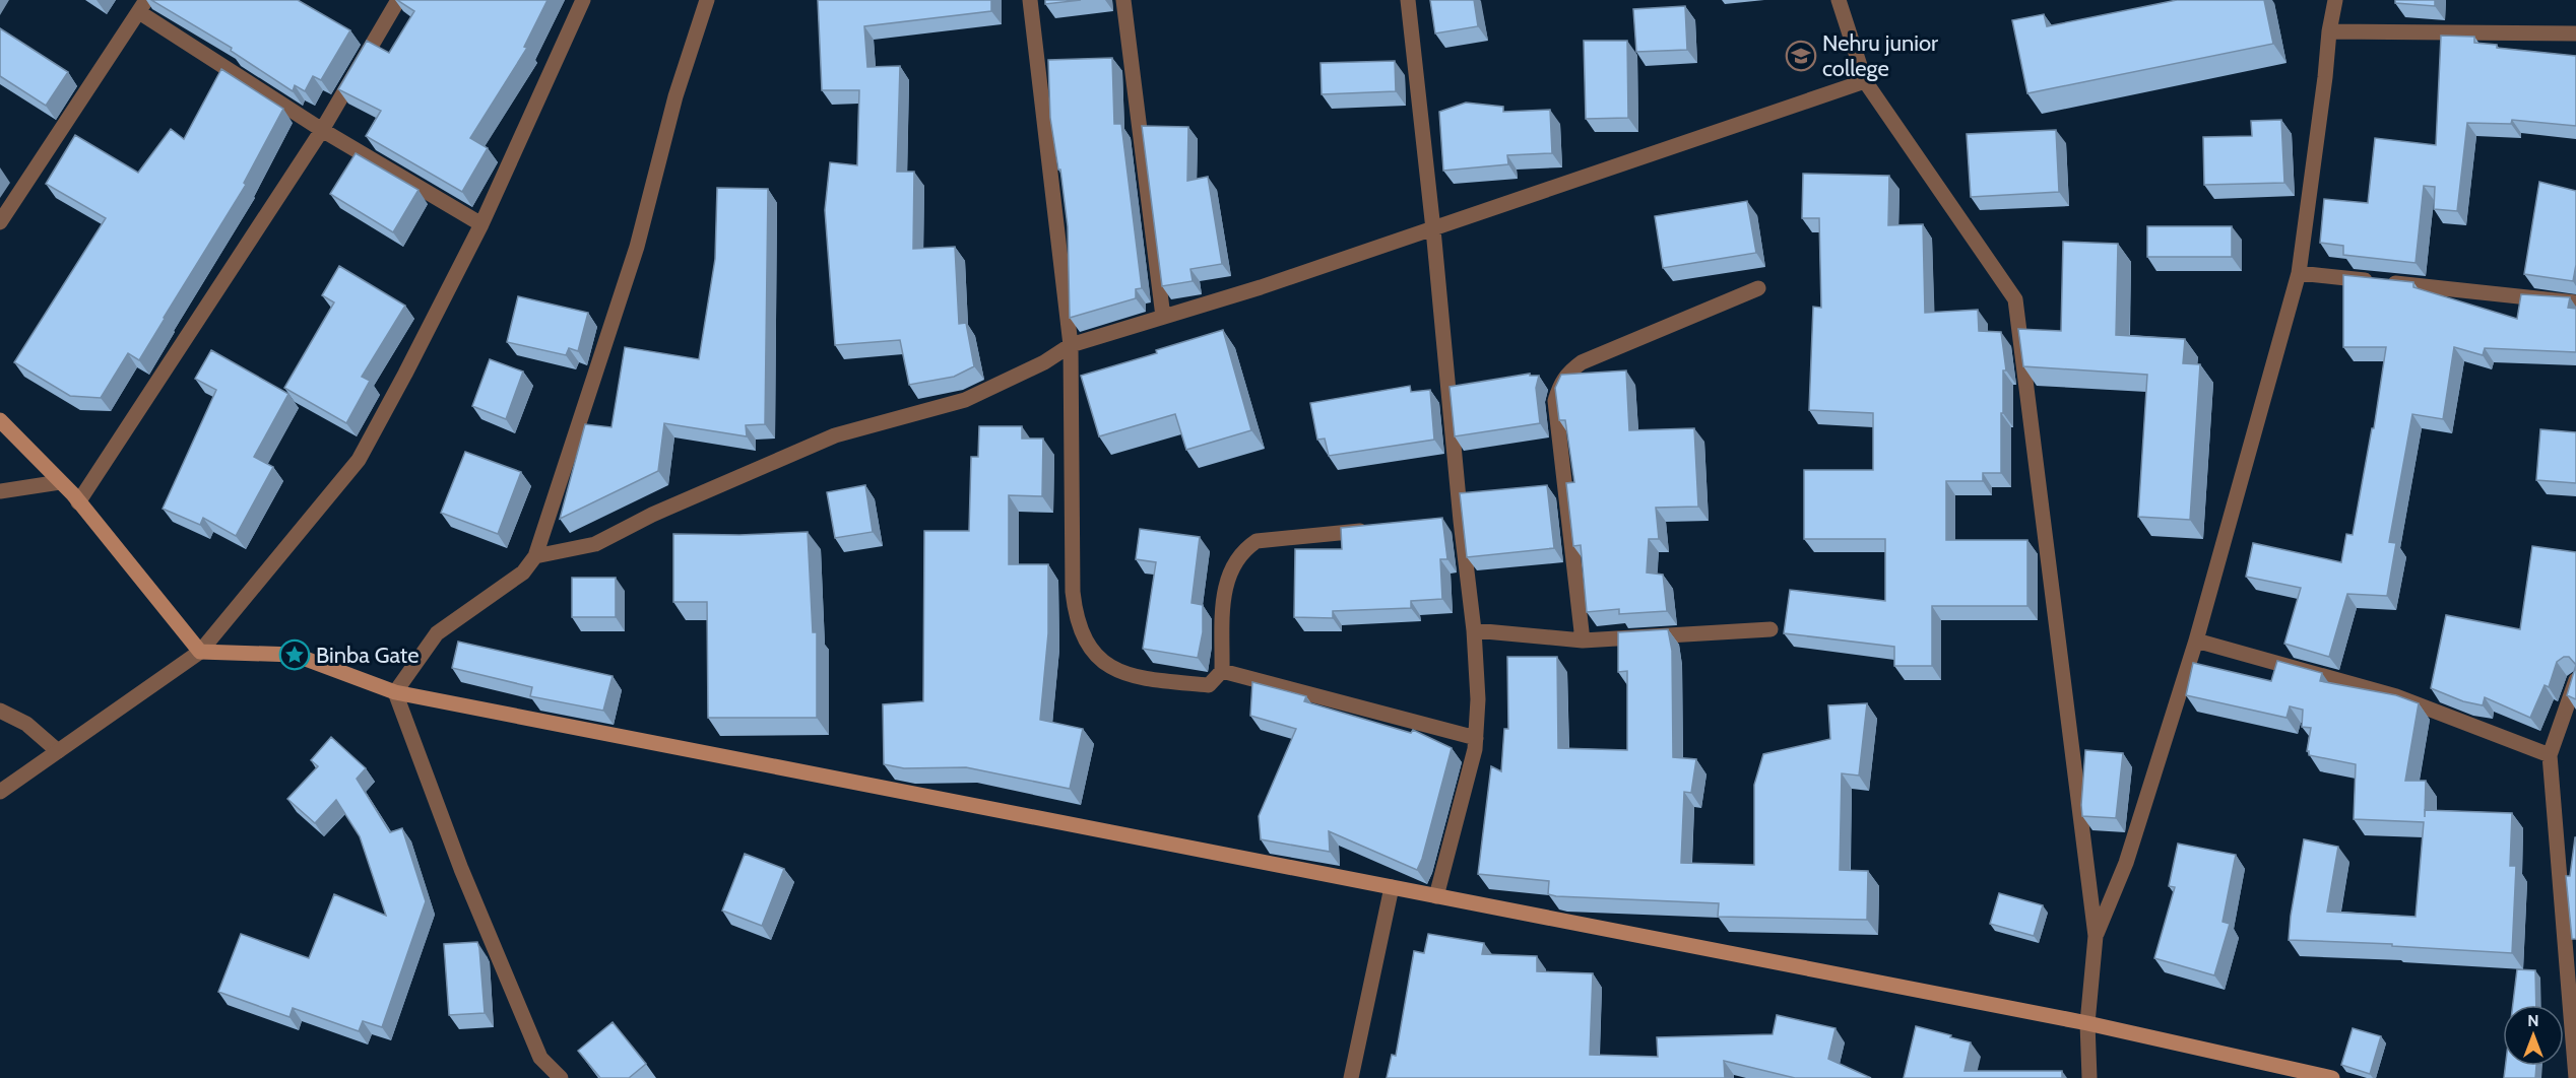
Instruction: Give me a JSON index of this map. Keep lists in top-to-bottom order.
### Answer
{
  "places": {
    "school or university": ["Nehru junior college"],
    "place": ["Binba Gate"]
  },
  "north": "top"
}
